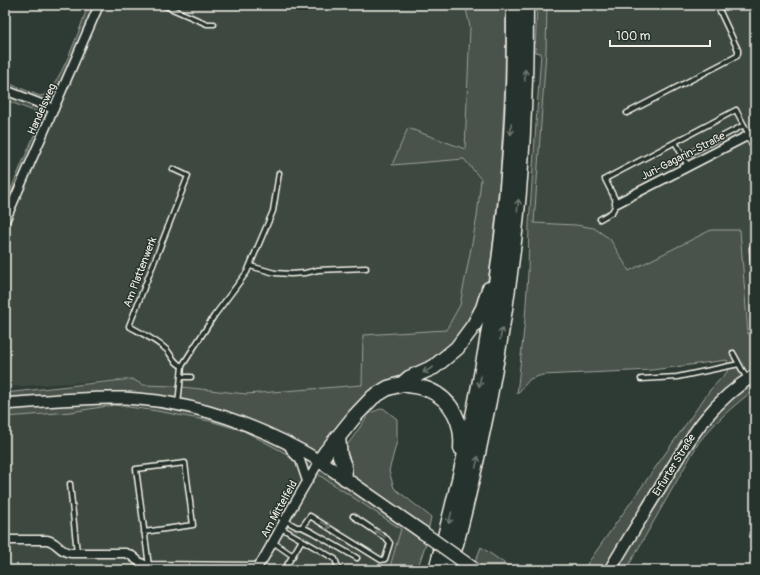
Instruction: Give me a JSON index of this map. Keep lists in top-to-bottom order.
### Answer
{
  "streets": {
    "main road": ["Erfurter Straße"],
    "street": ["Handelsweg", "Juri-Gagarin-Straße", "Am Mittelfeld"],
    "lane": ["Am Plattenwerk"]
  },
  "scale_bar": "100 m"
}
